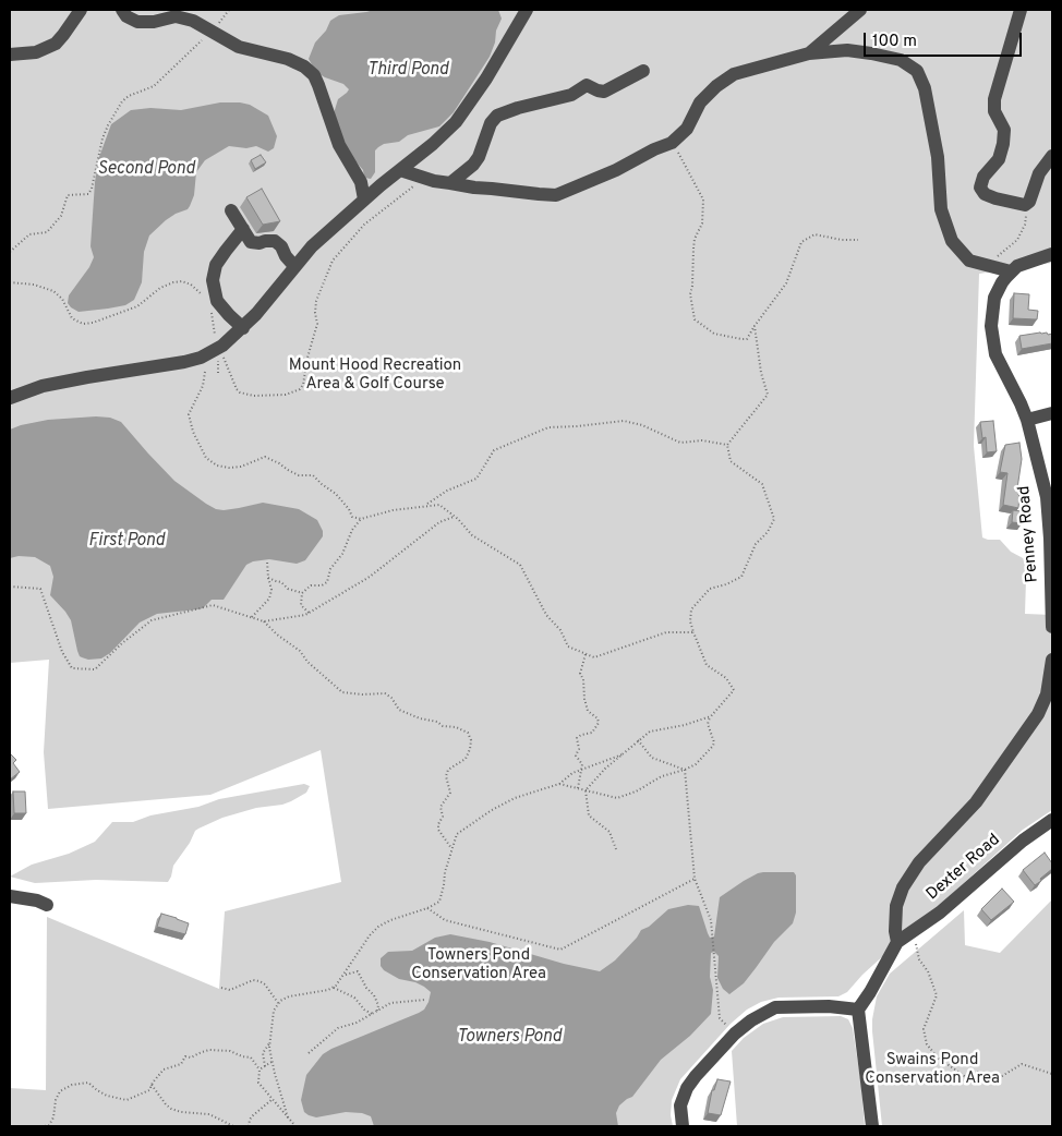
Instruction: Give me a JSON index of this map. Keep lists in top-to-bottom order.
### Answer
{
  "streets": {
    "street": ["Penney Road", "Dexter Road"]
  },
  "water": [
    "Third Pond",
    "Second Pond",
    "First Pond",
    "Towners Pond"
  ],
  "parks": ["Mount Hood Recreation Area & Golf Course", "Towners Pond Conservation Area", "Swains Pond Conservation Area"],
  "scale_bar": "100 m"
}
